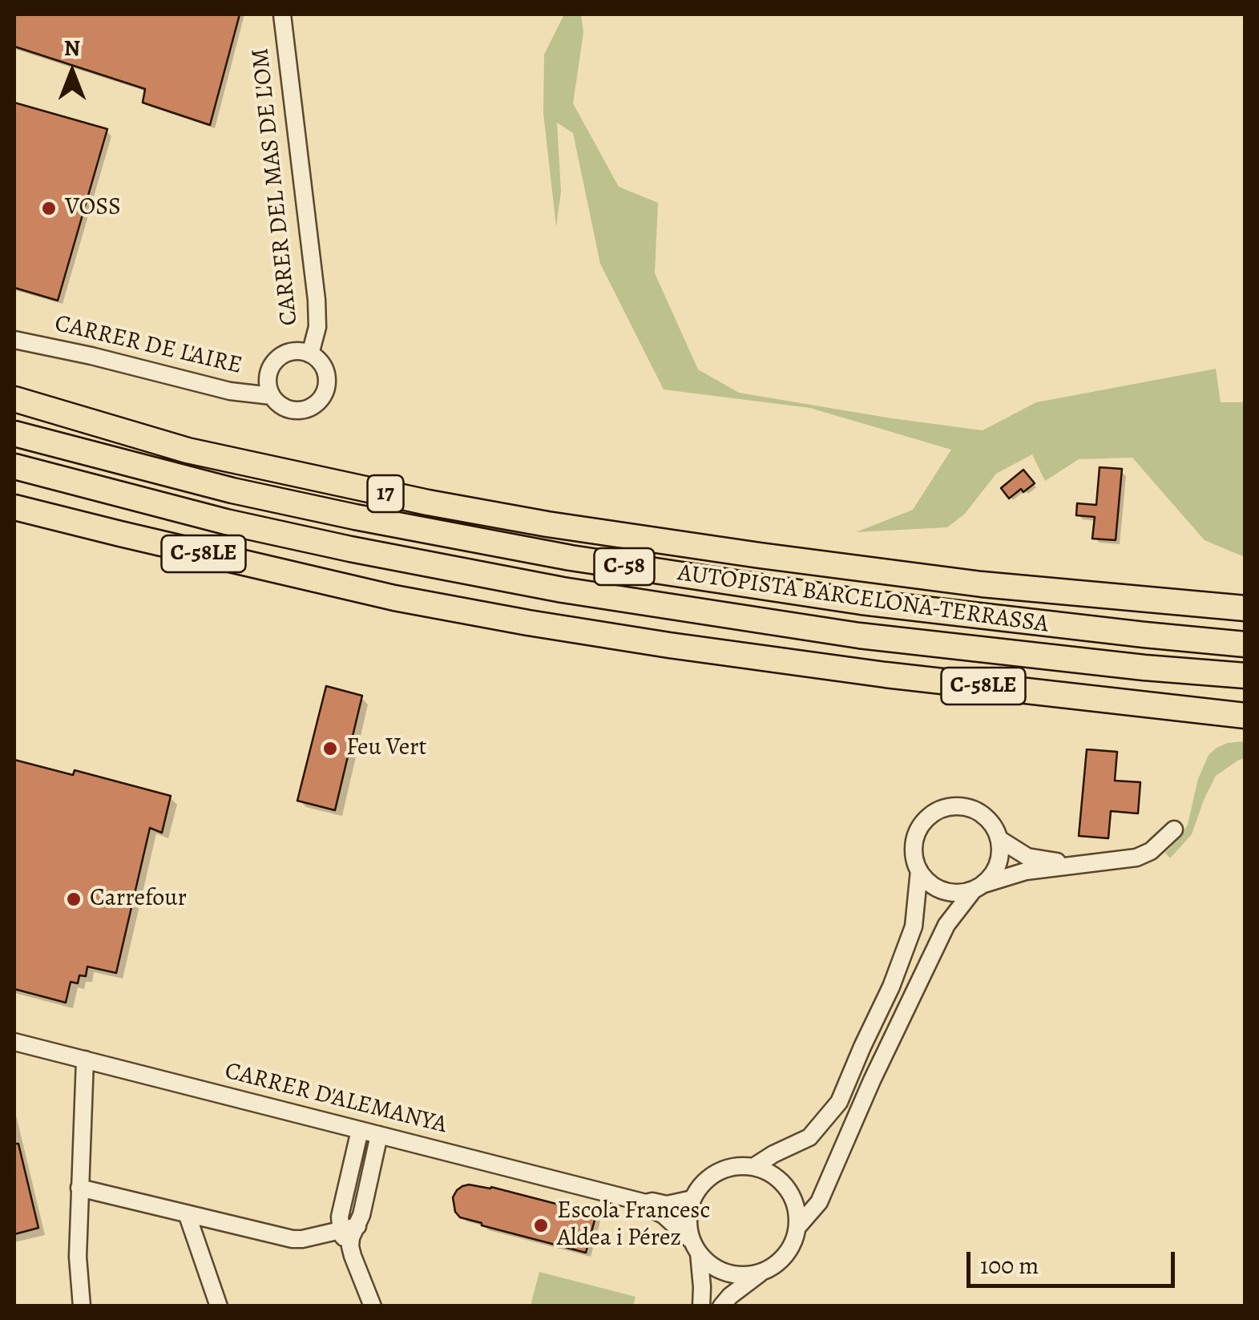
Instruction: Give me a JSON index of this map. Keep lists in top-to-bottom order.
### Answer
{
  "streets": {
    "highway": [
      "17",
      "C-58LE",
      "C-58",
      "AUTOPISTA BARCELONA-TERRASSA"
    ],
    "street": ["CARRER DEL MAS DE L'OM", "CARRER DE L'AIRE", "CARRER D'ALEMANYA"]
  },
  "crossings": [
    ["CARRER DEL MAS DE L'OM", "CARRER DE L'AIRE"]
  ],
  "places": [
    "VOSS",
    "Feu Vert",
    "Carrefour",
    "Escola Francesc Aldea i Pérez"
  ],
  "scale_bar": "100 m",
  "north": "top"
}
